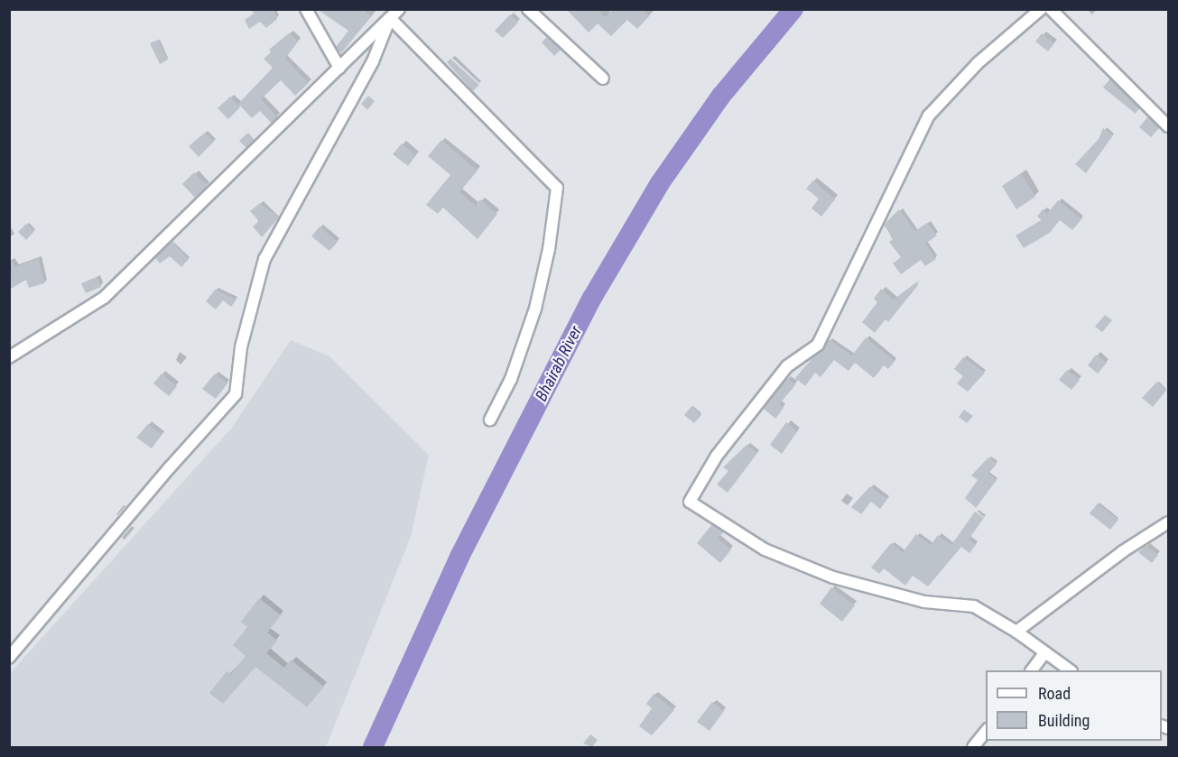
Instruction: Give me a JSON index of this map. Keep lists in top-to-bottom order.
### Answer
{
  "water": ["Bhairab River"],
  "legend": ["Road", "Building"]
}
